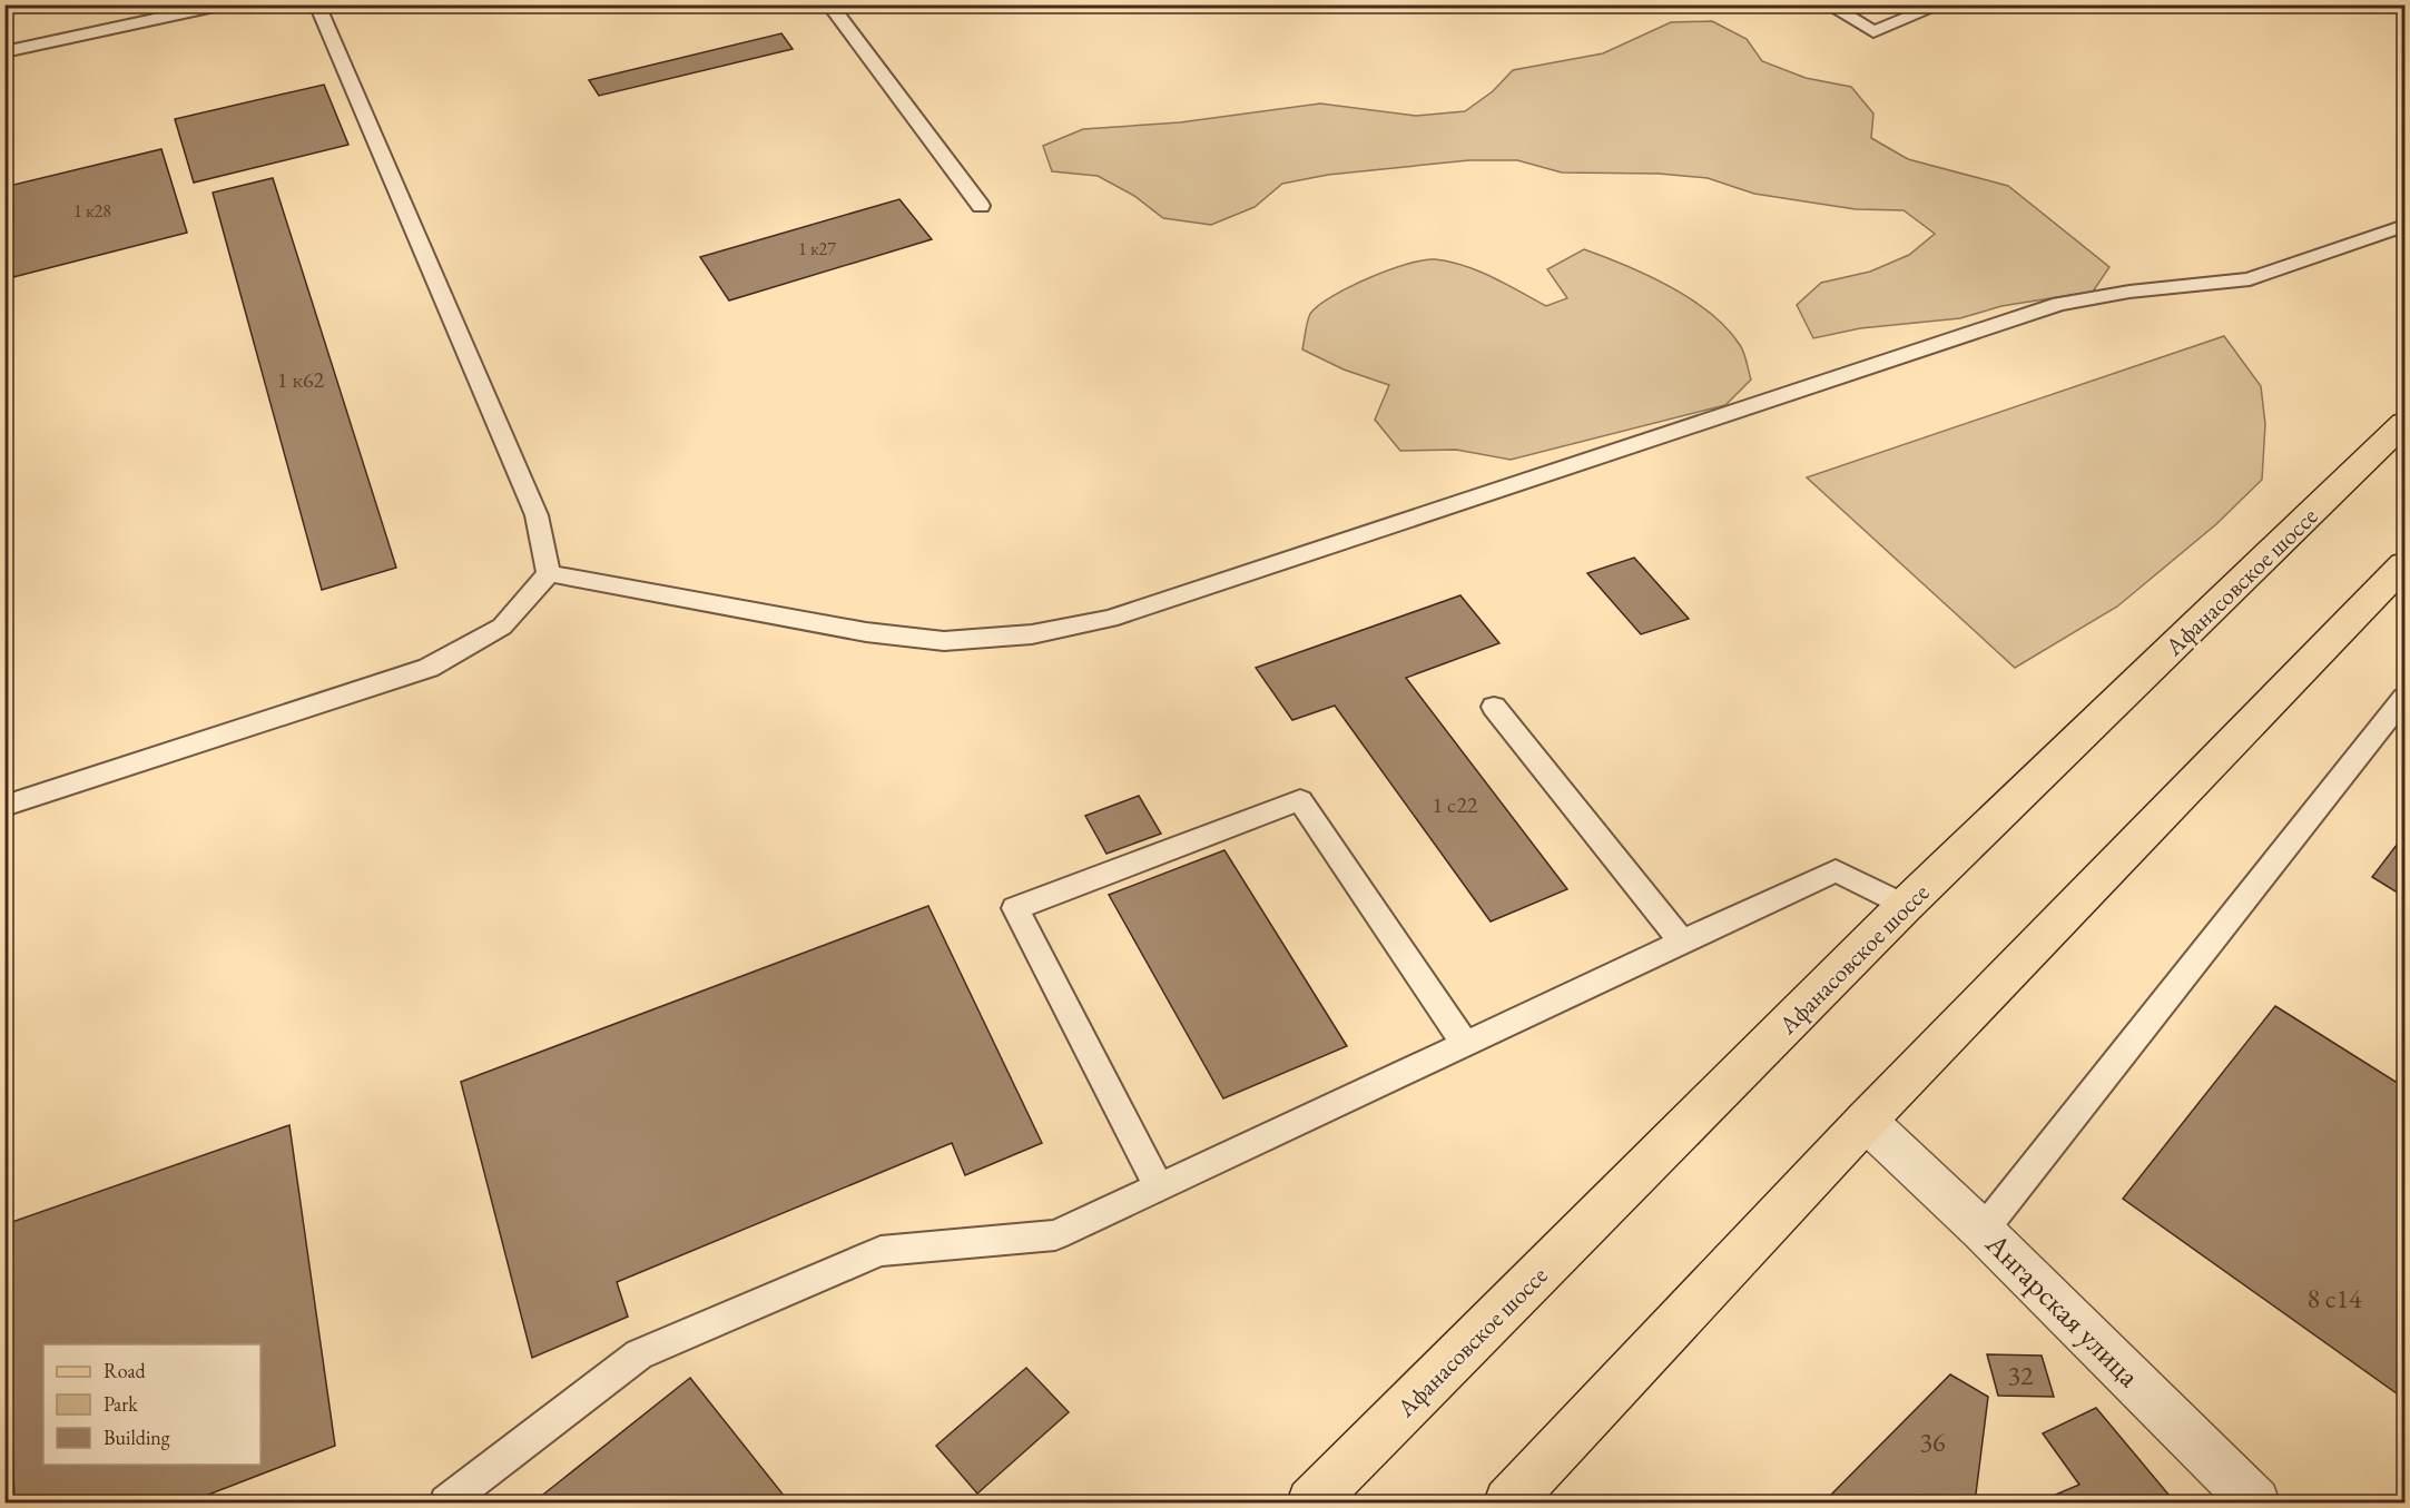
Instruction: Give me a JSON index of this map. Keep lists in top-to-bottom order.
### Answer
{
  "streets": {
    "main road": ["Афанасовское шоссе"],
    "street": ["Ангарская улица"]
  },
  "house_numbers": [
    "1 к28",
    "1 к27",
    "1 к62",
    "1 с22",
    "8 с14",
    "32",
    "36"
  ],
  "legend": ["Road", "Park", "Building"]
}
